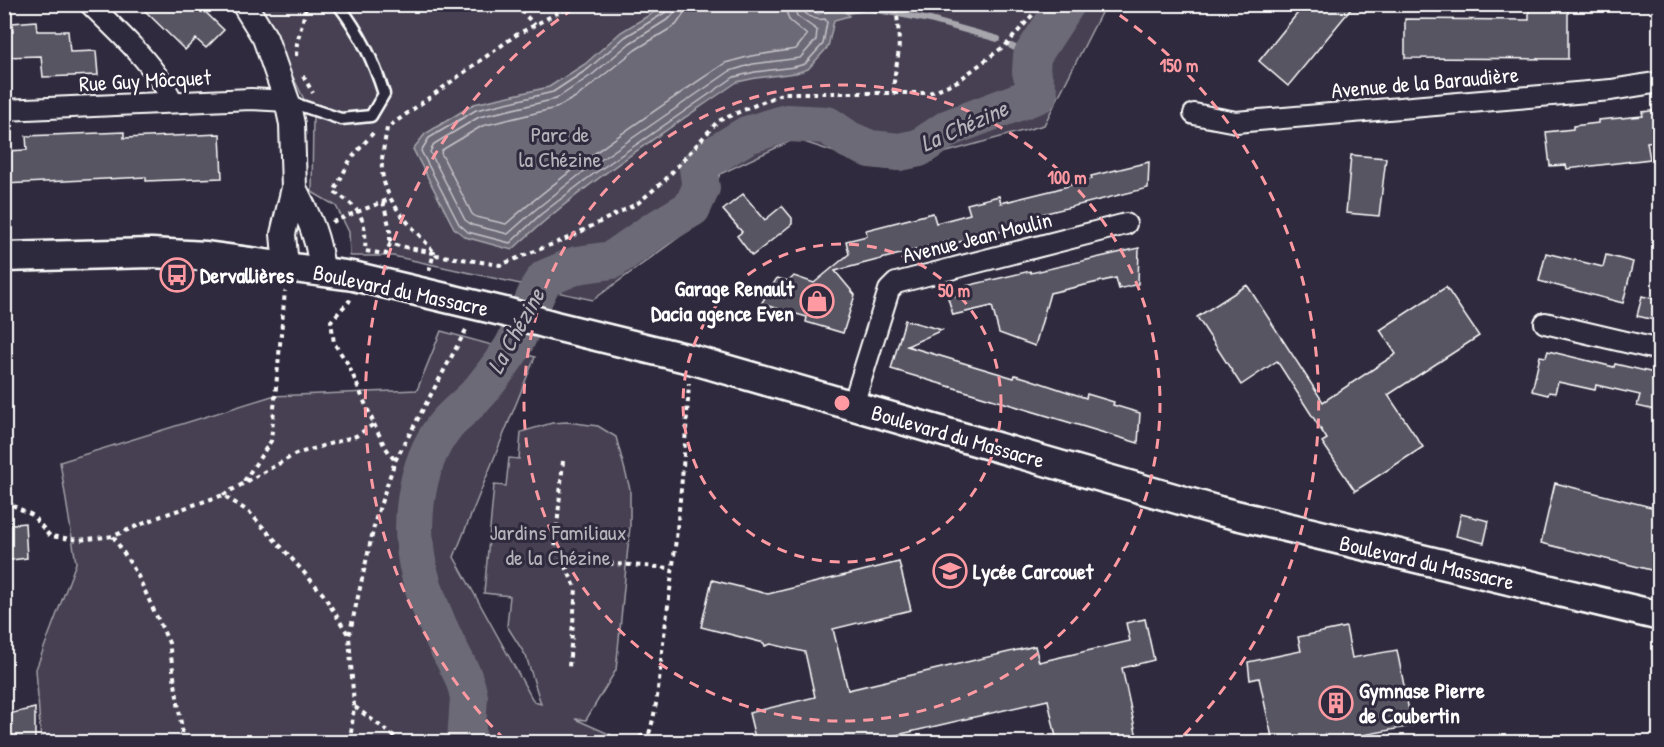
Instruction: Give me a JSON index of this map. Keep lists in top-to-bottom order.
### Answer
{
  "streets": {
    "main road": ["Boulevard du Massacre"],
    "street": ["Rue Guy Môcquet", "Avenue de la Baraudière", "Avenue Jean Moulin"]
  },
  "crossings": [
    ["Avenue Jean Moulin", "Boulevard du Massacre"]
  ],
  "water": ["La Chézine"],
  "parks": ["Parc de la Chézine", "Jardins Familiaux de la Chézine"],
  "places": {
    "bus stop": ["Dervallières"],
    "shop": ["Garage Renault Dacia agence Even"],
    "school or university": ["Lycée Carcouet"],
    "building": ["Gymnase Pierre de Coubertin"]
  },
  "rings": ["150 m", "100 m", "50 m"]
}
